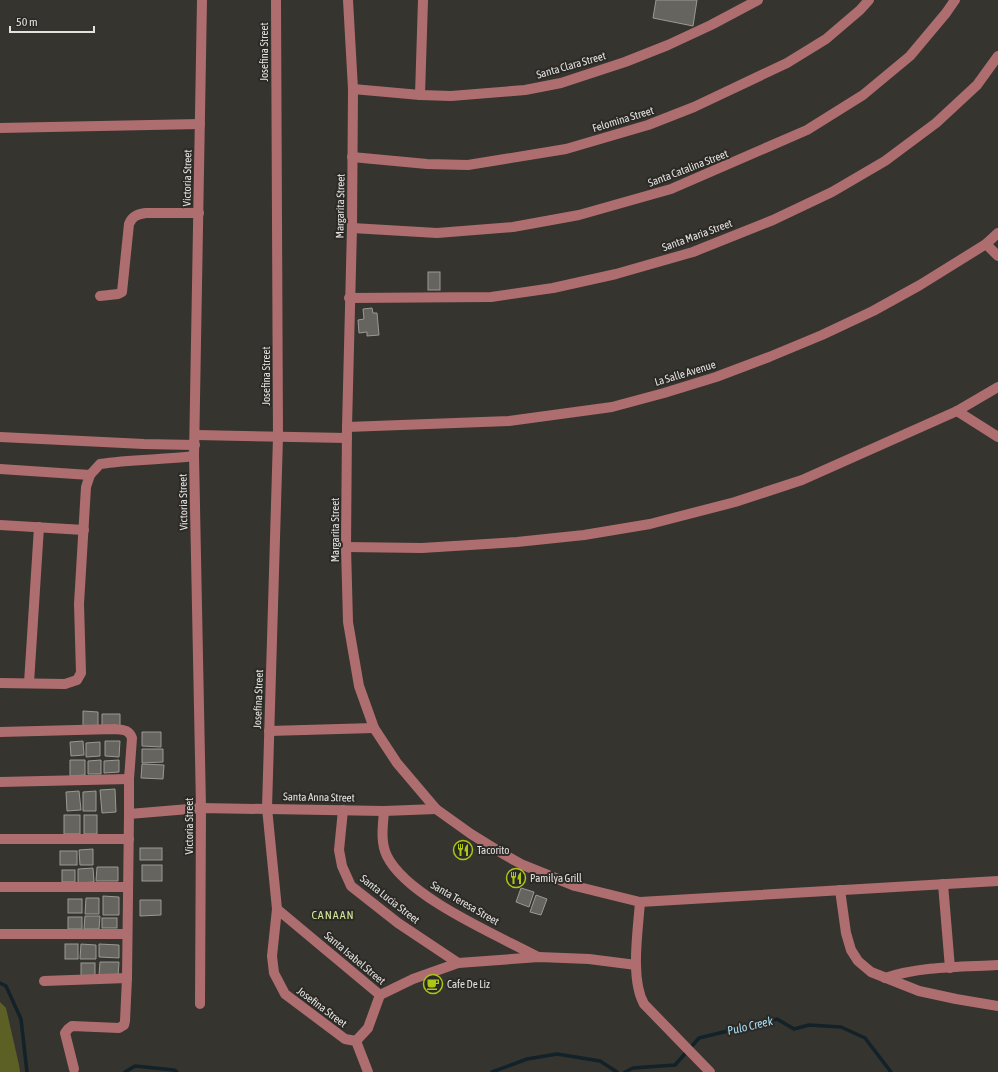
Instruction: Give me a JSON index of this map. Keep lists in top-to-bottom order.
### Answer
{
  "streets": {
    "street": [
      "Josefina Street",
      "Santa Clara Street",
      "Felomina Street",
      "Santa Catalina Street",
      "Victoria Street",
      "Margarita Street",
      "Santa Maria Street",
      "La Salle Avenue",
      "Santa Anna Street",
      "Santa Lucia Street",
      "Santa Teresa Street",
      "Santa Isabel Street"
    ]
  },
  "crossings": [
    ["Josefina Street", "Santa Anna Street"],
    ["Josefina Street", "Santa Isabel Street"],
    ["Santa Clara Street", "Margarita Street"],
    ["Felomina Street", "Margarita Street"],
    ["Santa Catalina Street", "Margarita Street"],
    ["Victoria Street", "Santa Anna Street"],
    ["Margarita Street", "Santa Maria Street"],
    ["Margarita Street", "La Salle Avenue"],
    ["Margarita Street", "Santa Anna Street"],
    ["Santa Anna Street", "Santa Lucia Street"],
    ["Santa Anna Street", "Santa Teresa Street"]
  ],
  "districts": ["CANAAN"],
  "water": ["Pulo Creek"],
  "places": {
    "restaurant": ["Tacorito", "Pamilya Grill"],
    "cafe": ["Cafe De Liz"]
  },
  "scale_bar": "50 m"
}
